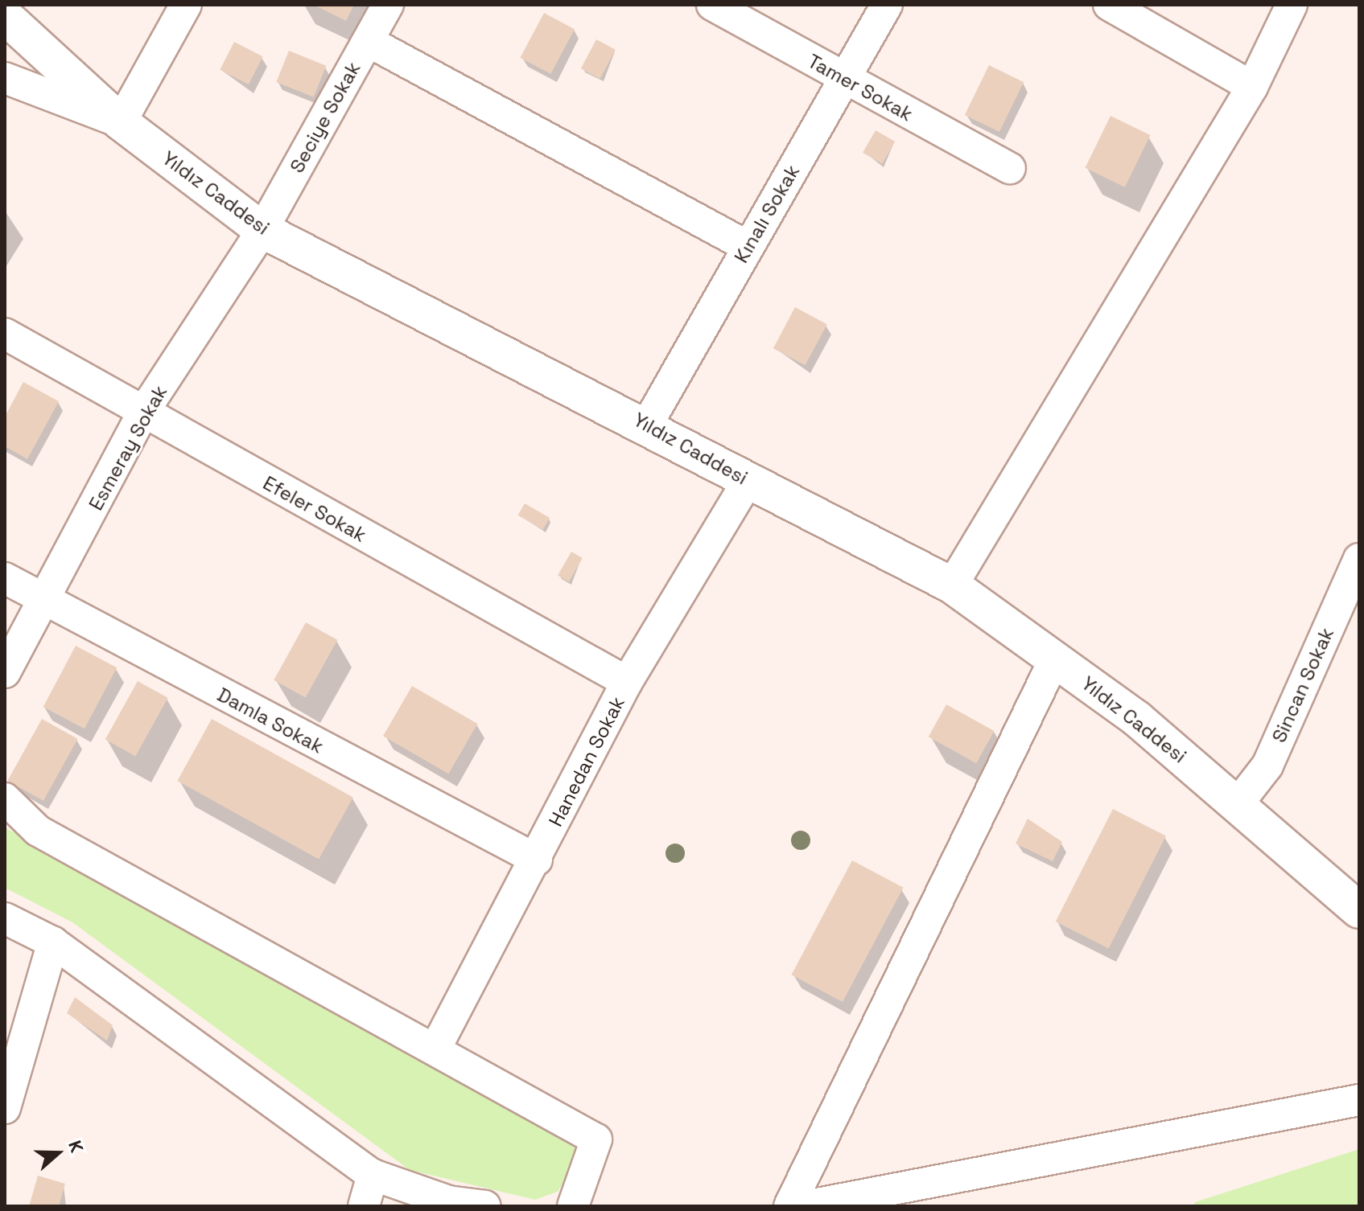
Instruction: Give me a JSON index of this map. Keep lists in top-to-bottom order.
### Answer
{
  "streets": {
    "street": [
      "Tamer Sokak",
      "Seciye Sokak",
      "Yıldız Caddesi",
      "Kınalı Sokak",
      "Esmeray Sokak",
      "Efeler Sokak",
      "Sincan Sokak",
      "Damla Sokak",
      "Hanedan Sokak"
    ]
  },
  "crossings": [
    ["Tamer Sokak", "Kınalı Sokak"],
    ["Seciye Sokak", "Yıldız Caddesi"],
    ["Seciye Sokak", "Esmeray Sokak"],
    ["Yıldız Caddesi", "Kınalı Sokak"],
    ["Yıldız Caddesi", "Esmeray Sokak"],
    ["Yıldız Caddesi", "Sincan Sokak"],
    ["Yıldız Caddesi", "Hanedan Sokak"],
    ["Esmeray Sokak", "Efeler Sokak"],
    ["Esmeray Sokak", "Damla Sokak"],
    ["Efeler Sokak", "Hanedan Sokak"],
    ["Damla Sokak", "Hanedan Sokak"]
  ],
  "north": "right"
}
